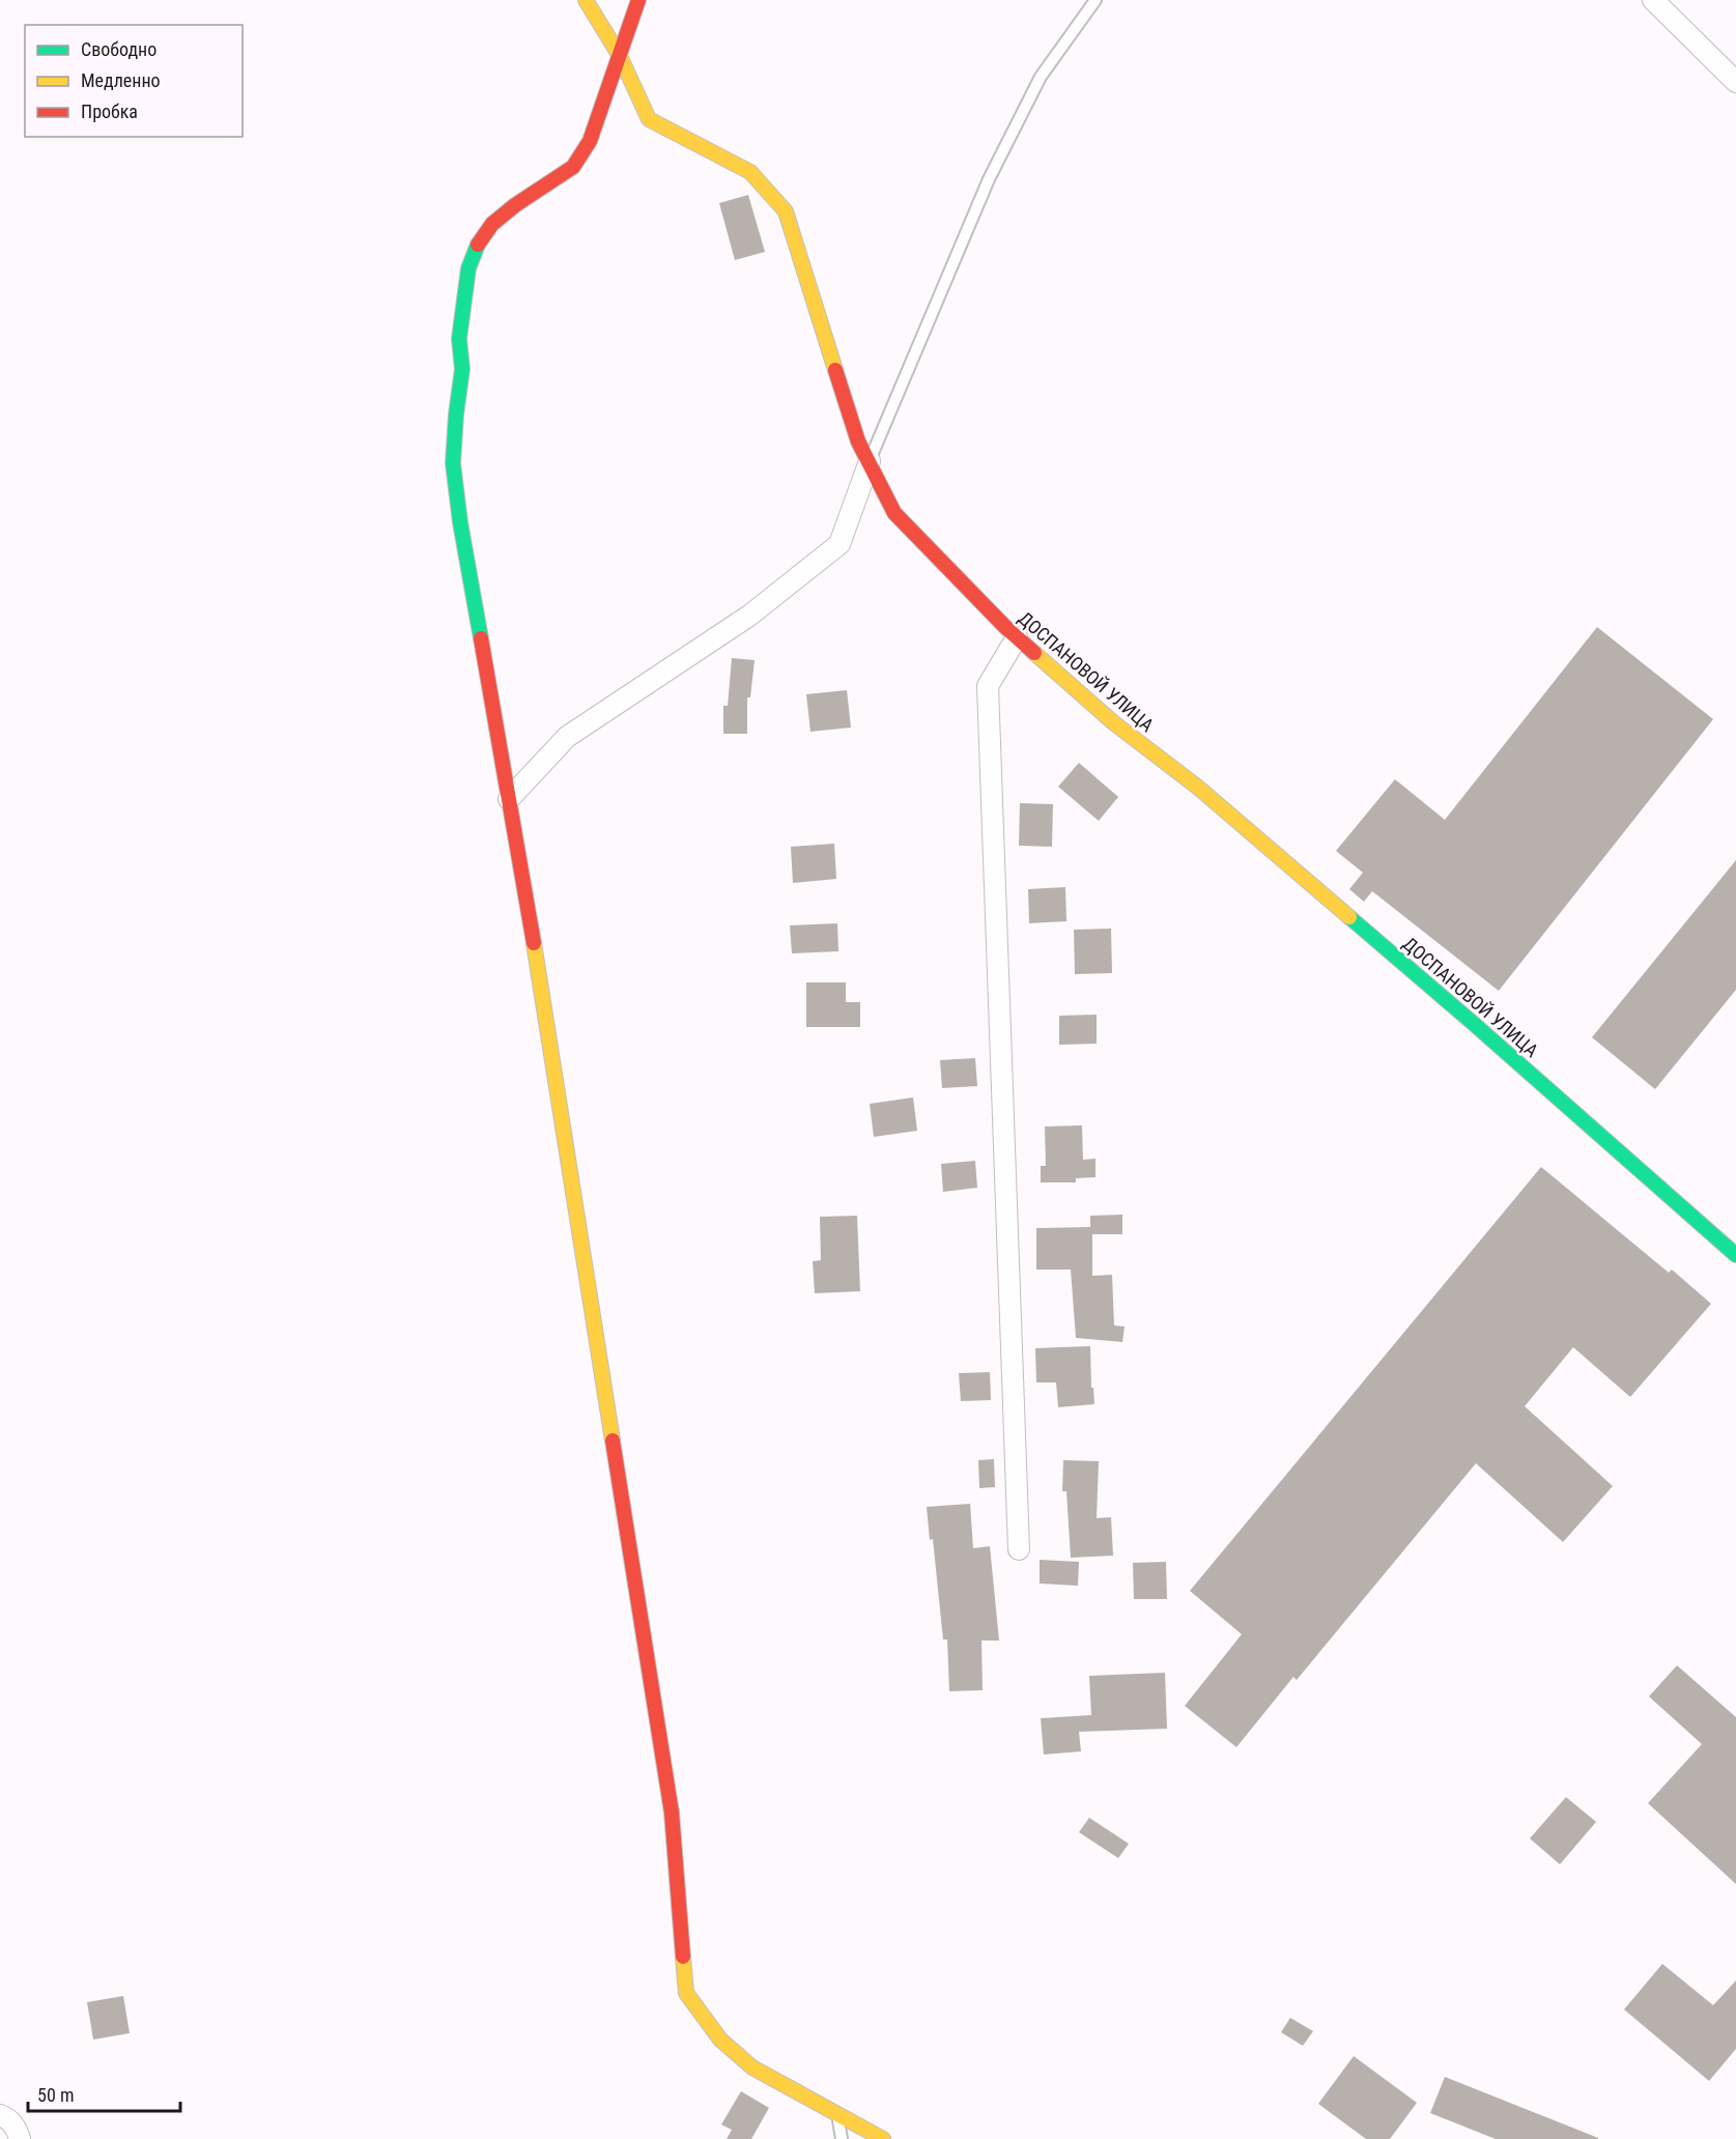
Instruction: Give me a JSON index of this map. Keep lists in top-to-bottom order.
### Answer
{
  "streets": {
    "street": ["ДОСПАНОВОЙ УЛИЦА"]
  },
  "legend": ["Свободно", "Медленно", "Пробка"],
  "scale_bar": "50 m"
}
